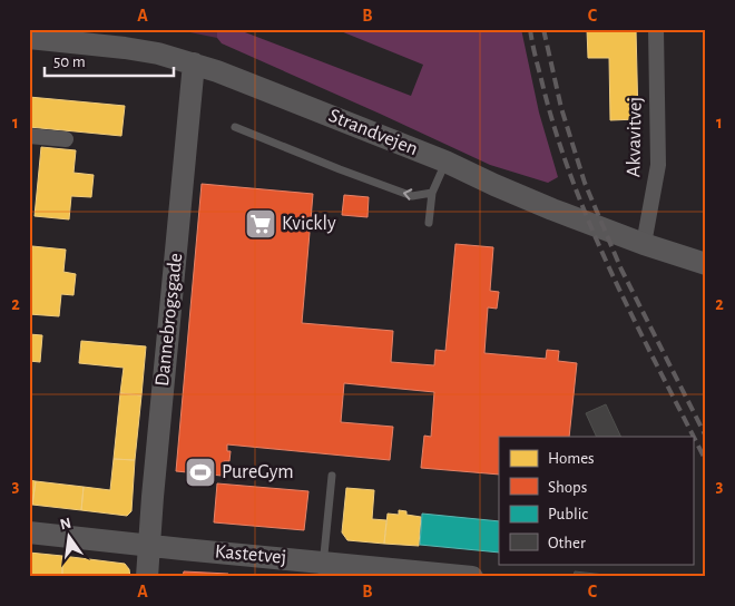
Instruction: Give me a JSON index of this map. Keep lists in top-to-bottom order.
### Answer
{
  "streets": {
    "street": [
      "Strandvejen",
      "Akvavitvej",
      "Dannebrogsgade",
      "Kastetvej"
    ]
  },
  "crossings": [
    ["Strandvejen", "Akvavitvej"],
    ["Strandvejen", "Dannebrogsgade"],
    ["Dannebrogsgade", "Kastetvej"]
  ],
  "places": {
    "supermarket": ["Kvickly"],
    "sports": ["PureGym"]
  },
  "legend": [
    "Homes",
    "Shops",
    "Public",
    "Other"
  ],
  "scale_bar": "50 m",
  "north": "top",
  "grid": {
    "columns": ["A", "B", "C"],
    "rows": ["1", "2", "3"]
  }
}
